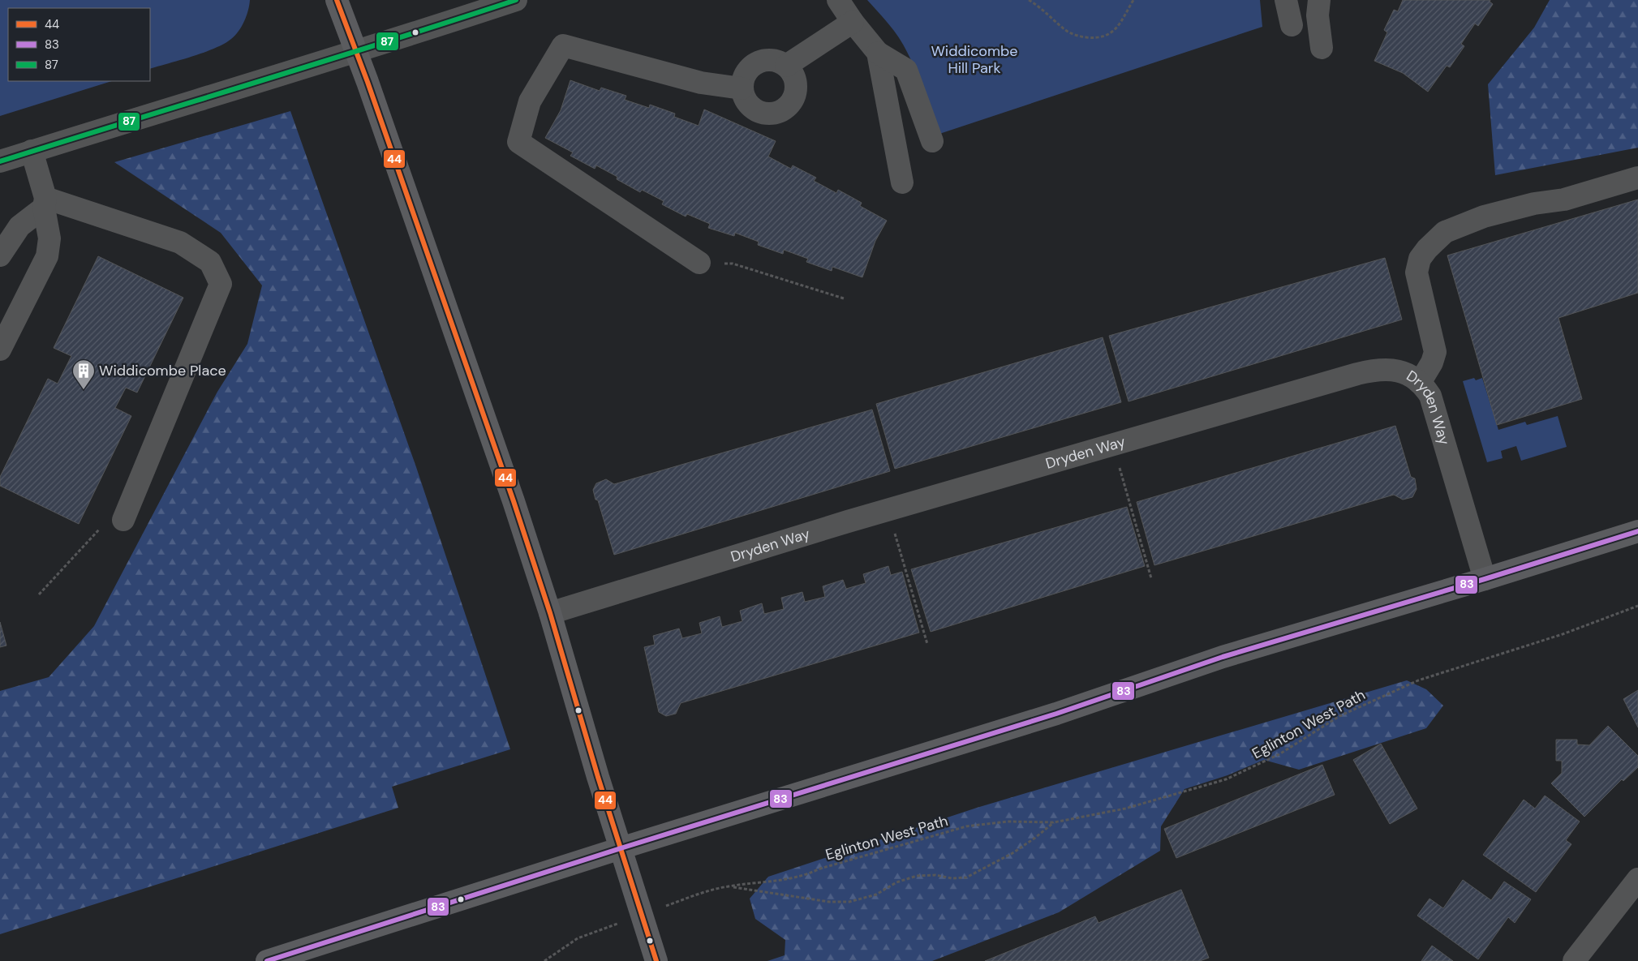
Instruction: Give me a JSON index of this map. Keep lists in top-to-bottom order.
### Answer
{
  "streets": {
    "street": ["Dryden Way"],
    "path": ["Eglinton West Path"]
  },
  "parks": ["Widdicombe Hill Park"],
  "places": {
    "building": ["Widdicombe Place"]
  },
  "lines": ["transit line 44", "transit line 87", "transit line 83"],
  "legend": ["44", "83", "87"]
}
